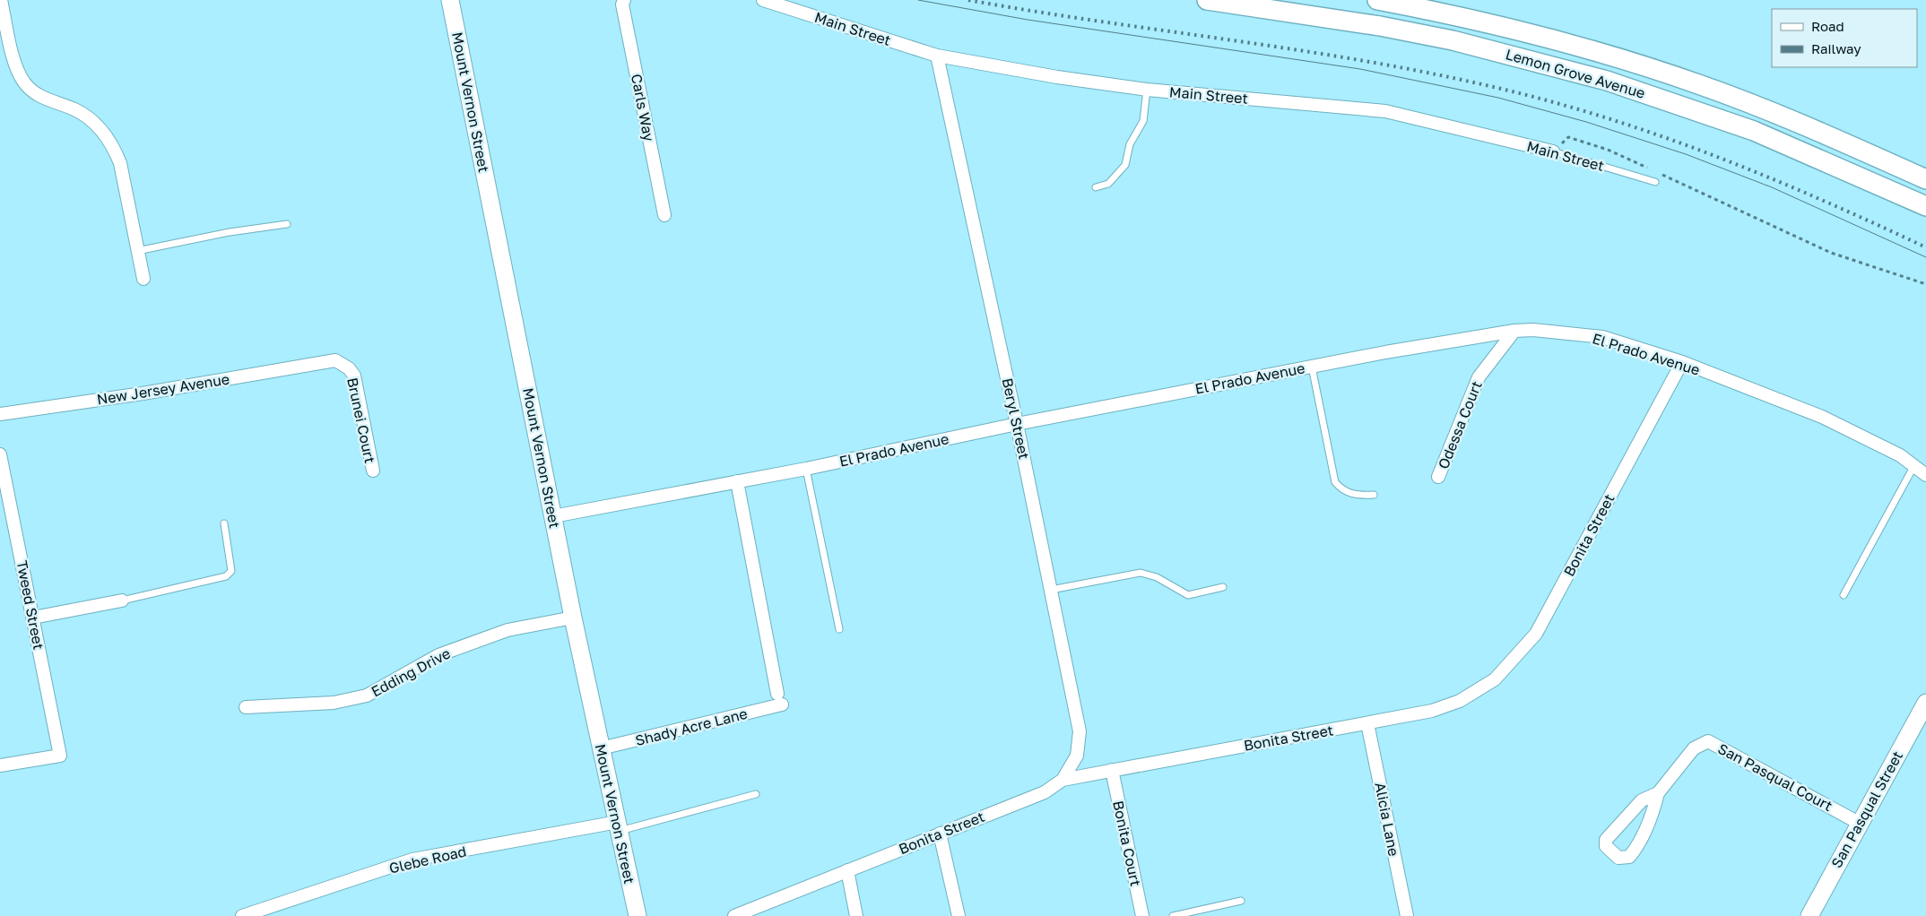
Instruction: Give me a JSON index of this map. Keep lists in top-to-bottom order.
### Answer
{
  "streets": {
    "main road": ["Lemon Grove Avenue"],
    "street": [
      "Main Street",
      "Mount Vernon Street",
      "Carls Way",
      "El Prado Avenue",
      "New Jersey Avenue",
      "Beryl Street",
      "Brunei Court",
      "Odessa Court",
      "Bonita Street",
      "Tweed Street",
      "Edding Drive",
      "Shady Acre Lane",
      "San Pasqual Court",
      "San Pasqual Street",
      "Alicia Lane",
      "Bonita Court",
      "Glebe Road"
    ]
  },
  "crossings": [
    ["Main Street", "Beryl Street"],
    ["Mount Vernon Street", "El Prado Avenue"],
    ["Mount Vernon Street", "Edding Drive"],
    ["Mount Vernon Street", "Shady Acre Lane"],
    ["Mount Vernon Street", "Glebe Road"],
    ["El Prado Avenue", "Beryl Street"],
    ["El Prado Avenue", "Odessa Court"],
    ["El Prado Avenue", "Bonita Street"],
    ["El Prado Avenue", "Shady Acre Lane"],
    ["New Jersey Avenue", "Brunei Court"],
    ["Beryl Street", "Bonita Street"],
    ["Bonita Street", "Alicia Lane"],
    ["Bonita Street", "Bonita Court"],
    ["San Pasqual Court", "San Pasqual Street"]
  ],
  "legend": ["Road", "Railway"]
}
